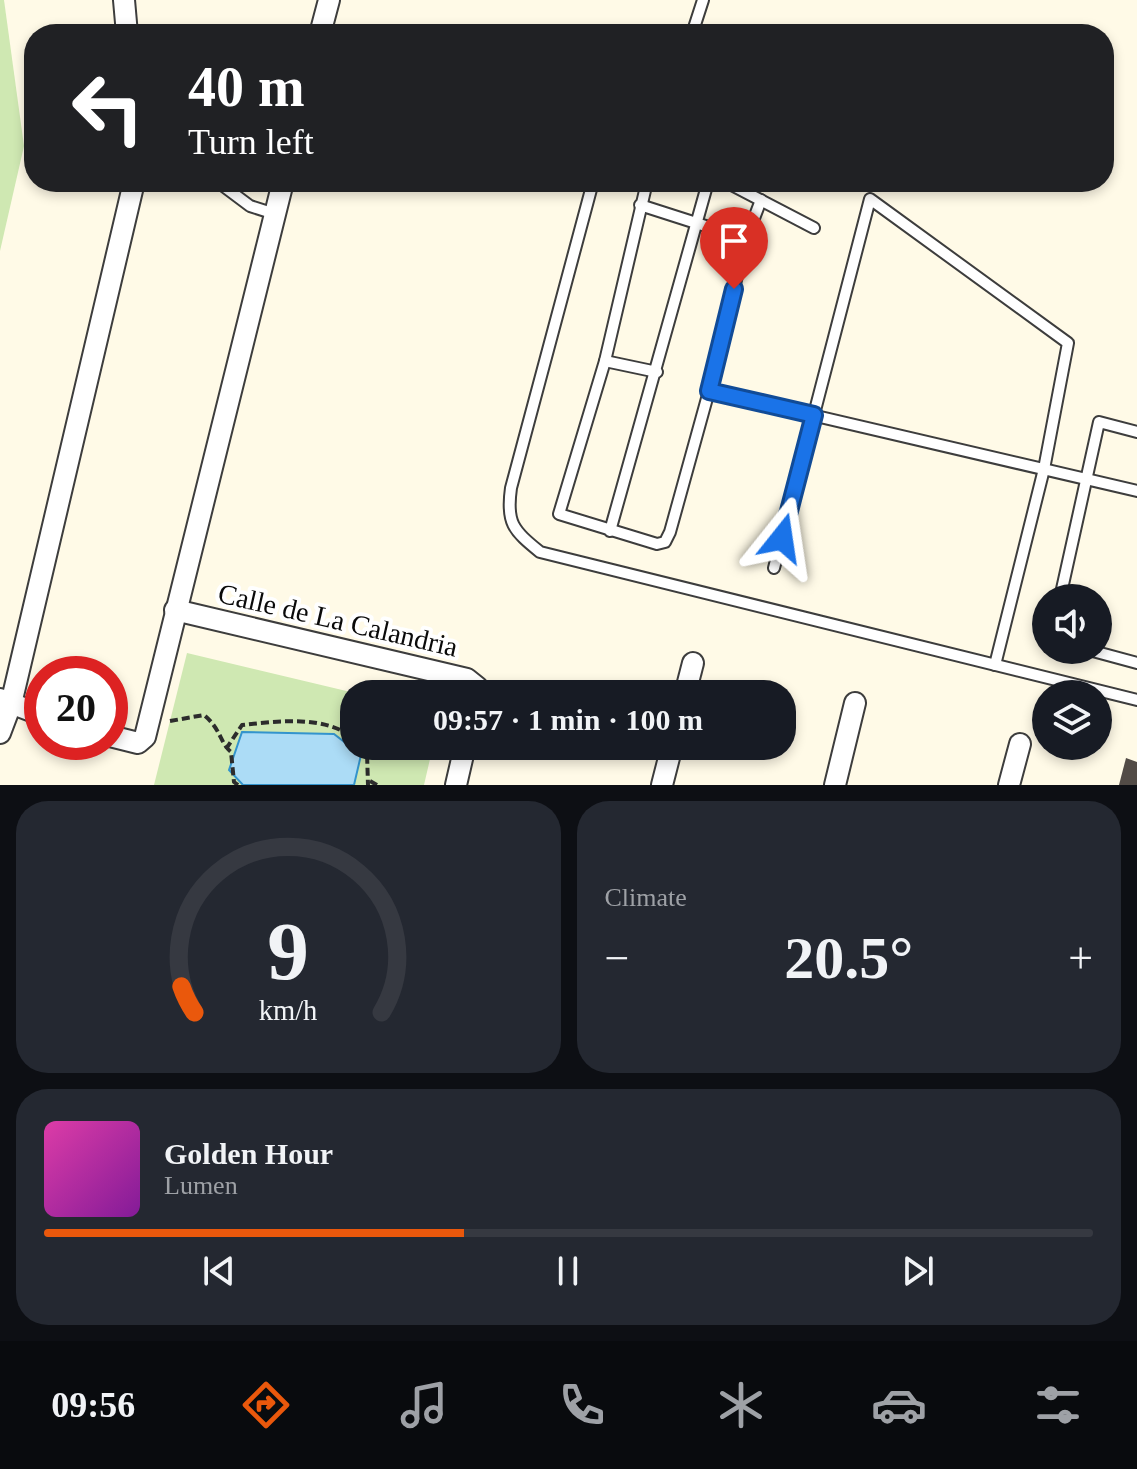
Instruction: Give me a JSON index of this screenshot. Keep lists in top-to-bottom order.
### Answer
{
  "streets": {
    "street": ["Calle de La Calandria"]
  },
  "page": {
    "turn": ["40 m", "Turn left"],
    "limit": "20",
    "trip": "09:57 · 1 min · 100 m",
    "tile": "Climate",
    "heat": ["−", "20.5°", "+"],
    "song": ["Golden Hour", "Lumen"],
    "tabs": "09:56",
    "gauge": ["9", "km/h"]
  }
}
